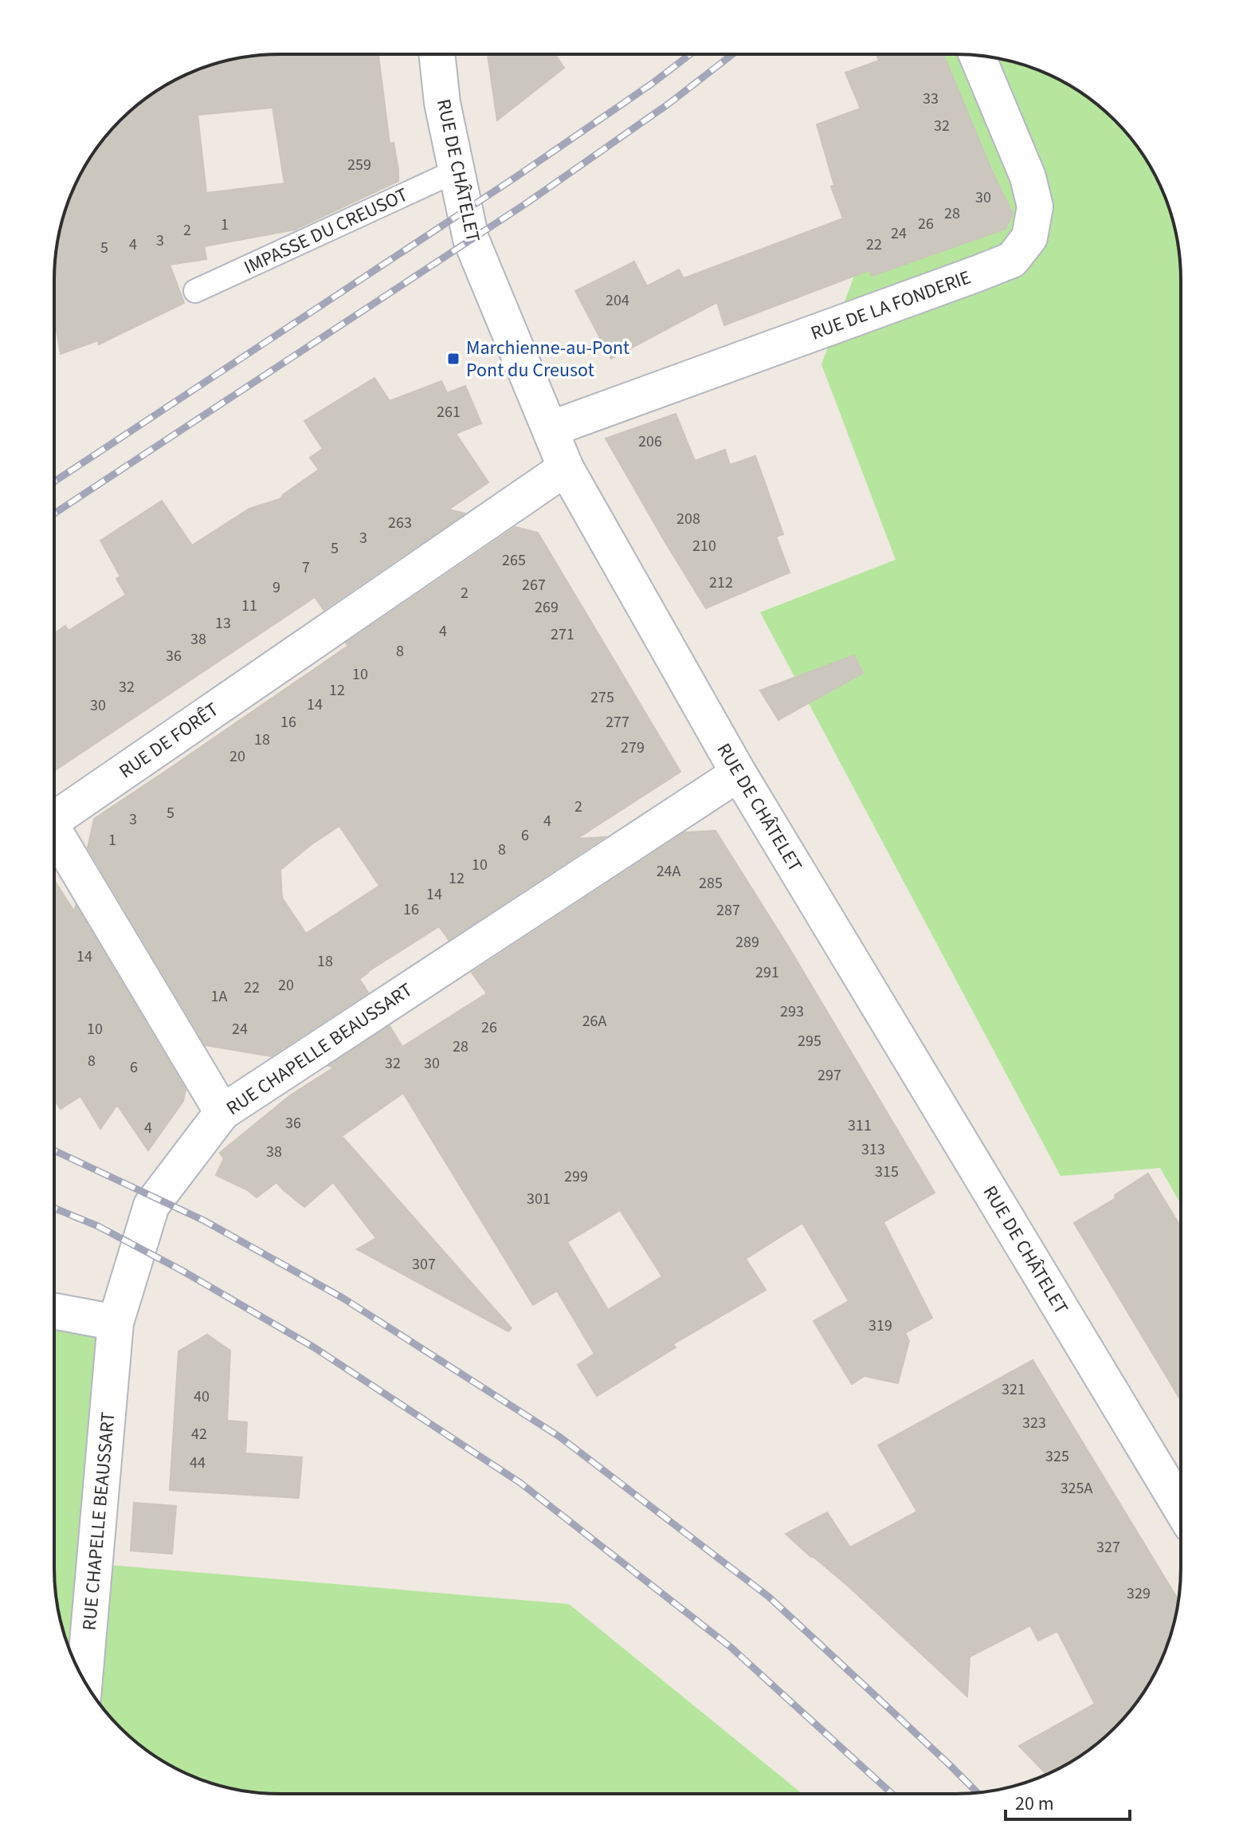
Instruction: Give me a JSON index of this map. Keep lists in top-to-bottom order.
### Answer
{
  "streets": {
    "street": [
      "RUE DE CHÂTELET",
      "RUE DE LA FONDERIE",
      "RUE DE FORÊT",
      "RUE CHAPELLE BEAUSSART"
    ],
    "lane": ["IMPASSE DU CREUSOT"]
  },
  "crossings": [
    ["RUE DE CHÂTELET", "IMPASSE DU CREUSOT"],
    ["RUE DE CHÂTELET", "RUE DE LA FONDERIE"],
    ["RUE DE CHÂTELET", "RUE DE FORÊT"],
    ["RUE DE CHÂTELET", "RUE CHAPELLE BEAUSSART"],
    ["RUE DE FORÊT", "RUE CHAPELLE BEAUSSART"]
  ],
  "places": {
    "transit": ["Marchienne-au-Pont Pont du Creusot"]
  },
  "house_numbers": [
    "33",
    "32",
    "259",
    "30",
    "28",
    "26",
    "1",
    "2",
    "24",
    "3",
    "4",
    "22",
    "5",
    "204",
    "261",
    "206",
    "208",
    "263",
    "3",
    "210",
    "5",
    "265",
    "7",
    "212",
    "267",
    "9",
    "2",
    "11",
    "269",
    "13",
    "4",
    "271",
    "38",
    "8",
    "36",
    "10",
    "32",
    "12",
    "275",
    "14",
    "30",
    "16",
    "277",
    "18",
    "279",
    "20",
    "2",
    "5",
    "3",
    "4",
    "6",
    "1",
    "8",
    "10",
    "24A",
    "12",
    "285",
    "14",
    "16",
    "287",
    "289",
    "14",
    "18",
    "291",
    "20",
    "22",
    "1A",
    "293",
    "26A",
    "26",
    "10",
    "24",
    "295",
    "28",
    "8",
    "32",
    "30",
    "6",
    "297",
    "36",
    "311",
    "4",
    "313",
    "38",
    "315",
    "299",
    "301",
    "307",
    "319",
    "321",
    "40",
    "323",
    "42",
    "325",
    "44",
    "325A",
    "327",
    "329"
  ],
  "scale_bar": "20 m"
}
